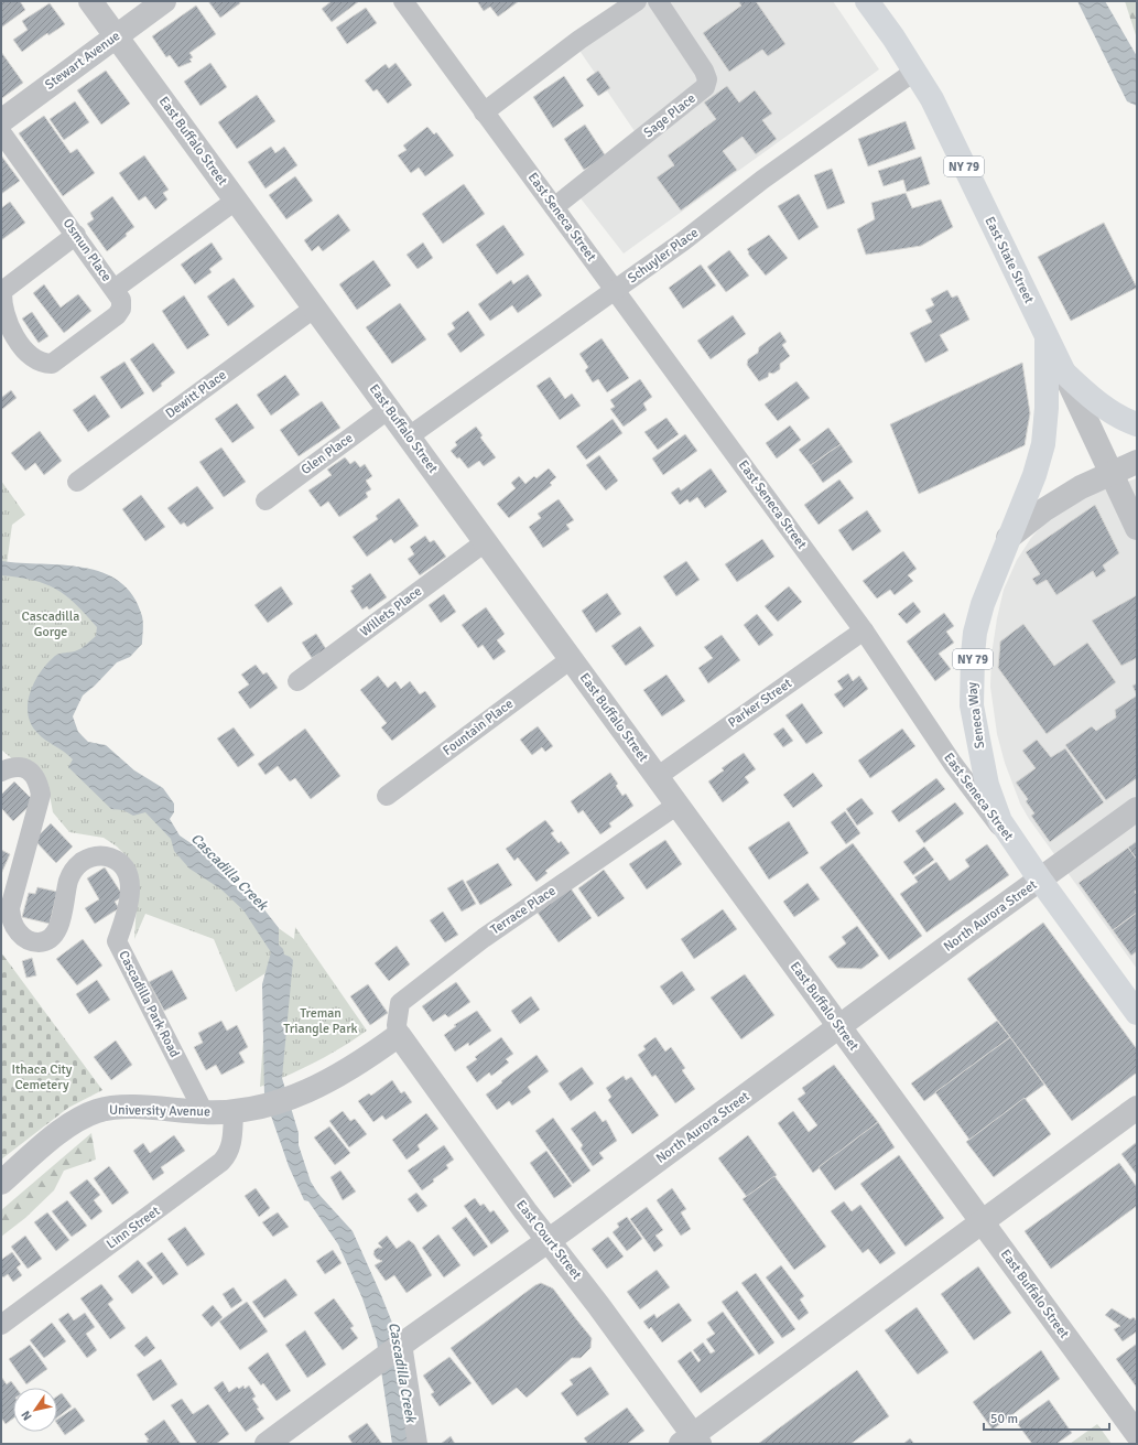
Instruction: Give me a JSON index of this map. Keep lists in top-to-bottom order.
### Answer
{
  "streets": {
    "highway": [
      "NY 79",
      "East Seneca Street",
      "East State Street",
      "Seneca Way"
    ],
    "street": [
      "Stewart Avenue",
      "Sage Place",
      "East Buffalo Street",
      "Osmun Place",
      "Schuyler Place",
      "Dewitt Place",
      "Glen Place",
      "Willets Place",
      "Parker Street",
      "Fountain Place",
      "Terrace Place",
      "North Aurora Street",
      "Cascadilla Park Road",
      "University Avenue",
      "Linn Street",
      "East Court Street"
    ]
  },
  "crossings": [
    ["Stewart Avenue", "East Buffalo Street"],
    ["Sage Place", "East Seneca Street"],
    ["East Buffalo Street", "Osmun Place"],
    ["East Buffalo Street", "Schuyler Place"],
    ["East Buffalo Street", "Dewitt Place"],
    ["East Buffalo Street", "Glen Place"],
    ["East Buffalo Street", "Willets Place"],
    ["East Buffalo Street", "Parker Street"],
    ["East Buffalo Street", "Fountain Place"],
    ["East Buffalo Street", "Terrace Place"],
    ["East Buffalo Street", "North Aurora Street"],
    ["NY 79", "East State Street"],
    ["East Seneca Street", "Schuyler Place"],
    ["East Seneca Street", "Parker Street"],
    ["East Seneca Street", "Seneca Way"],
    ["East Seneca Street", "North Aurora Street"],
    ["Schuyler Place", "East State Street"],
    ["East State Street", "Seneca Way"],
    ["Terrace Place", "University Avenue"],
    ["Terrace Place", "East Court Street"],
    ["North Aurora Street", "East Court Street"],
    ["Cascadilla Park Road", "University Avenue"],
    ["University Avenue", "Linn Street"],
    ["University Avenue", "East Court Street"]
  ],
  "water": ["Cascadilla Creek"],
  "parks": ["Cascadilla Gorge", "Treman Triangle Park", "Ithaca City Cemetery"],
  "scale_bar": "50 m",
  "north": "bottom left"
}
